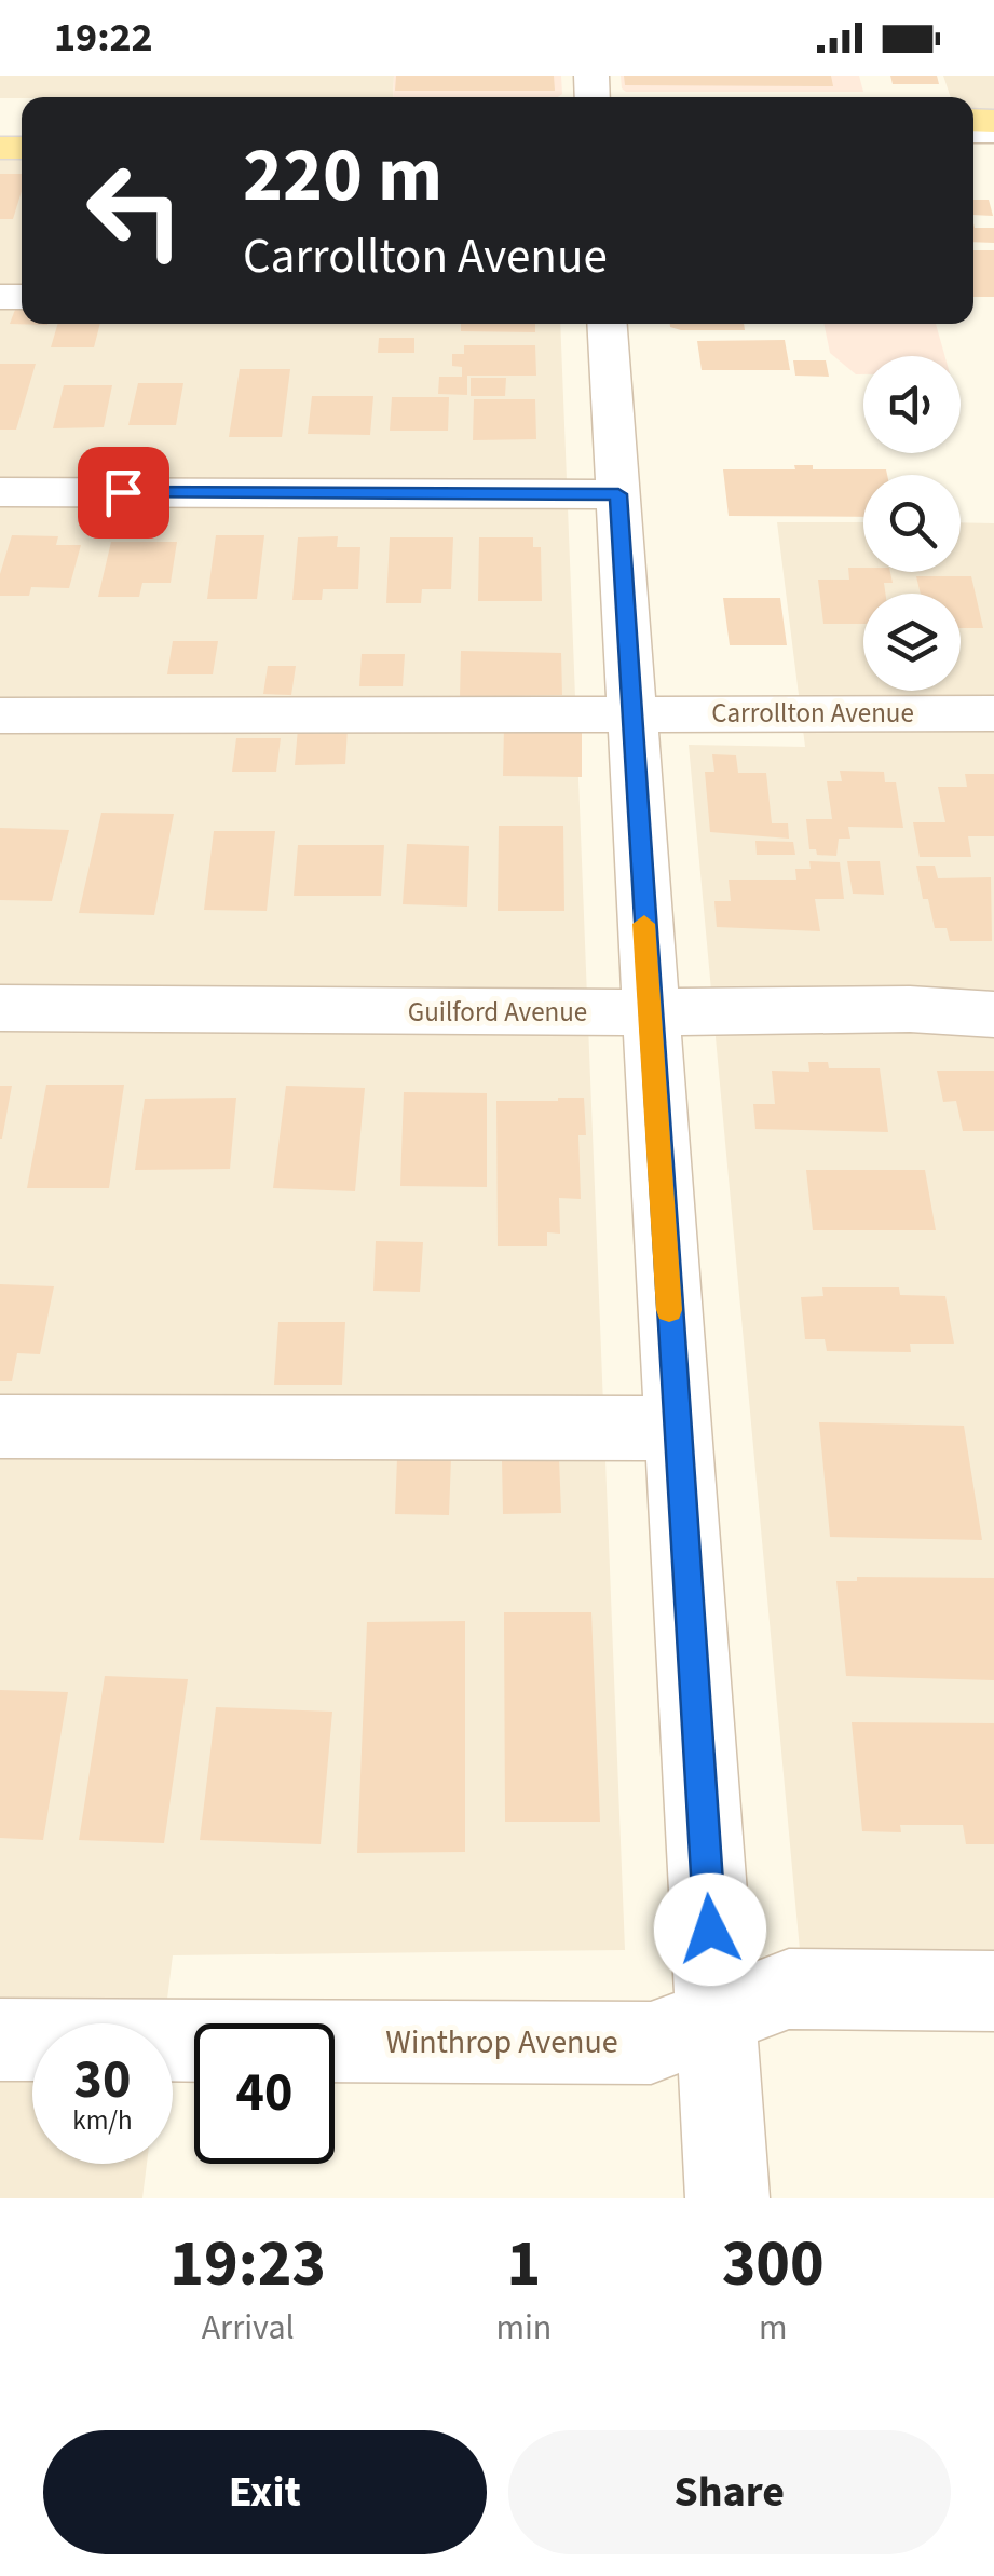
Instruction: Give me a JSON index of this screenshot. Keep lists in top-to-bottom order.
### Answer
{
  "streets": {
    "street": ["Carrollton Avenue", "Guilford Avenue", "Winthrop Avenue"]
  },
  "page": {
    "status": "19:22",
    "turn": ["220 m", "Carrollton Avenue"],
    "speed": "30 km/h",
    "limit": "40",
    "eta": [
      "19:23",
      "Arrival",
      "1",
      "min",
      "300",
      "m"
    ],
    "buttons": ["Exit", "Share"]
  }
}
